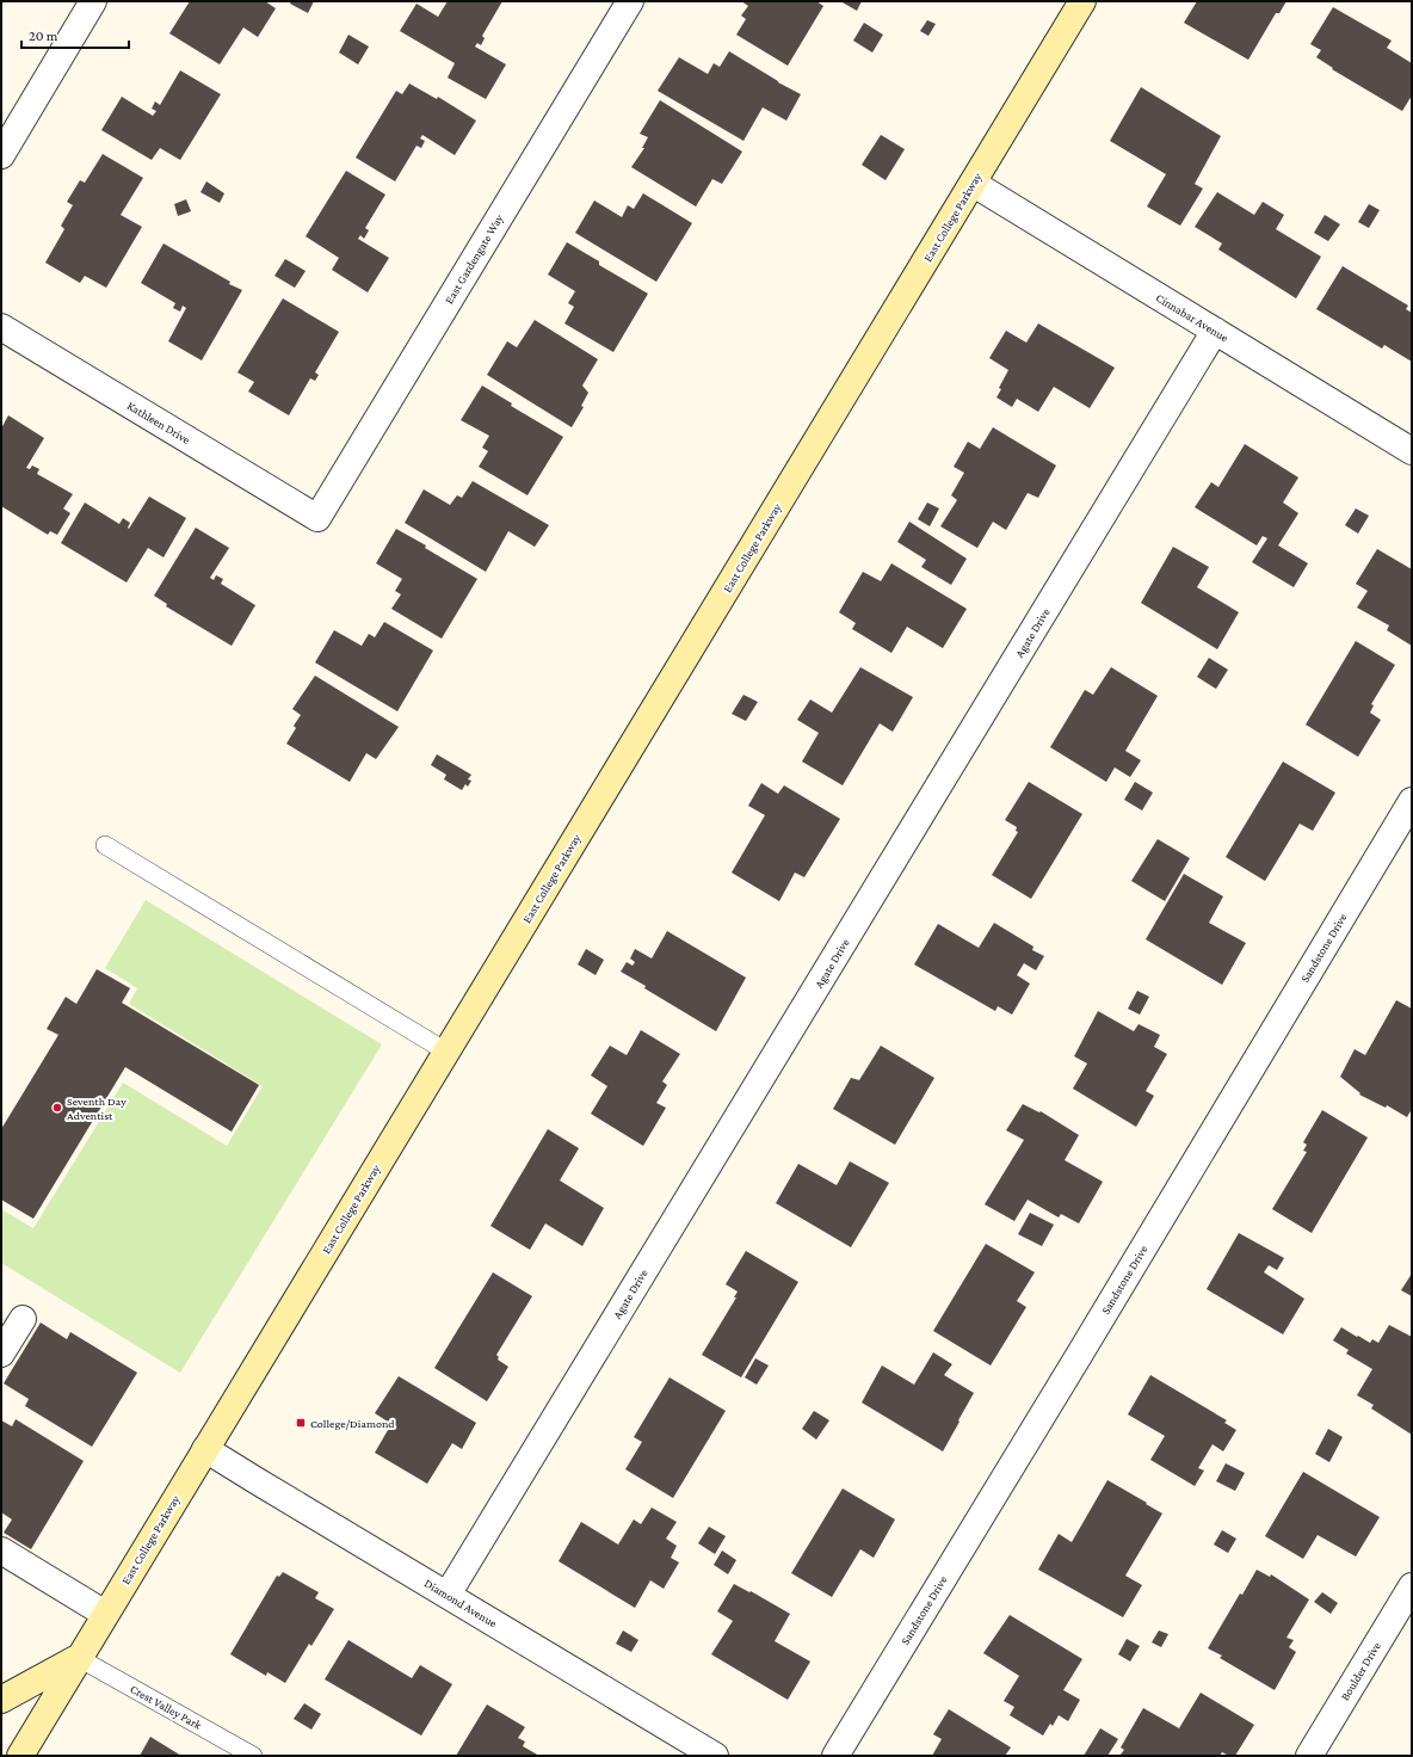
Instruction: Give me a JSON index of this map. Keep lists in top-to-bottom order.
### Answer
{
  "streets": {
    "main road": ["East College Parkway"],
    "street": [
      "East Gardengate Way",
      "Cinnabar Avenue",
      "Kathleen Drive",
      "Agate Drive",
      "Sandstone Drive",
      "Diamond Avenue",
      "Boulder Drive"
    ],
    "lane": ["Crest Valley Park"]
  },
  "crossings": [
    ["East College Parkway", "Cinnabar Avenue"],
    ["East College Parkway", "Diamond Avenue"],
    ["East College Parkway", "Crest Valley Park"],
    ["East Gardengate Way", "Kathleen Drive"],
    ["Cinnabar Avenue", "Agate Drive"],
    ["Agate Drive", "Diamond Avenue"]
  ],
  "places": {
    "other": ["Seventh Day Adventist"],
    "transit": ["College/Diamond"]
  },
  "scale_bar": "20 m"
}
